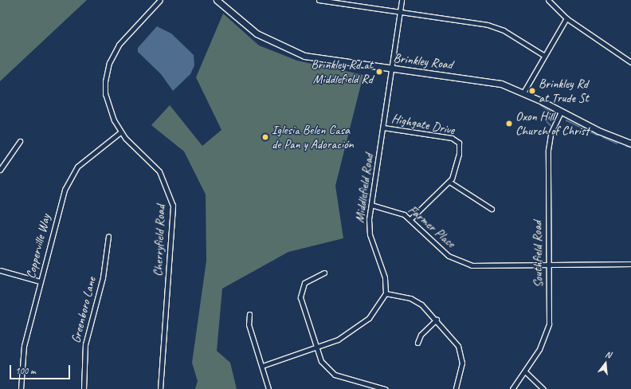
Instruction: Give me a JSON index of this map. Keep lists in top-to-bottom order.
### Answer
{
  "streets": {
    "main road": ["Brinkley Road"],
    "street": [
      "Highgate Drive",
      "Middlefield Road",
      "Farmer Place",
      "Cherryfield Road",
      "Copperville Way",
      "Southfield Road",
      "Greenboro Lane"
    ]
  },
  "crossings": [
    ["Brinkley Road", "Middlefield Road"],
    ["Brinkley Road", "Southfield Road"],
    ["Highgate Drive", "Middlefield Road"],
    ["Highgate Drive", "Farmer Place"],
    ["Middlefield Road", "Farmer Place"],
    ["Farmer Place", "Southfield Road"],
    ["Cherryfield Road", "Copperville Way"]
  ],
  "places": [
    "Brinkley Rd at Middlefield Rd",
    "Brinkley Rd at Trude St",
    "Oxon Hill Church of Christ",
    "Iglesia Belen Casa de Pan y Adoración"
  ],
  "scale_bar": "100 m",
  "north": "top"
}
